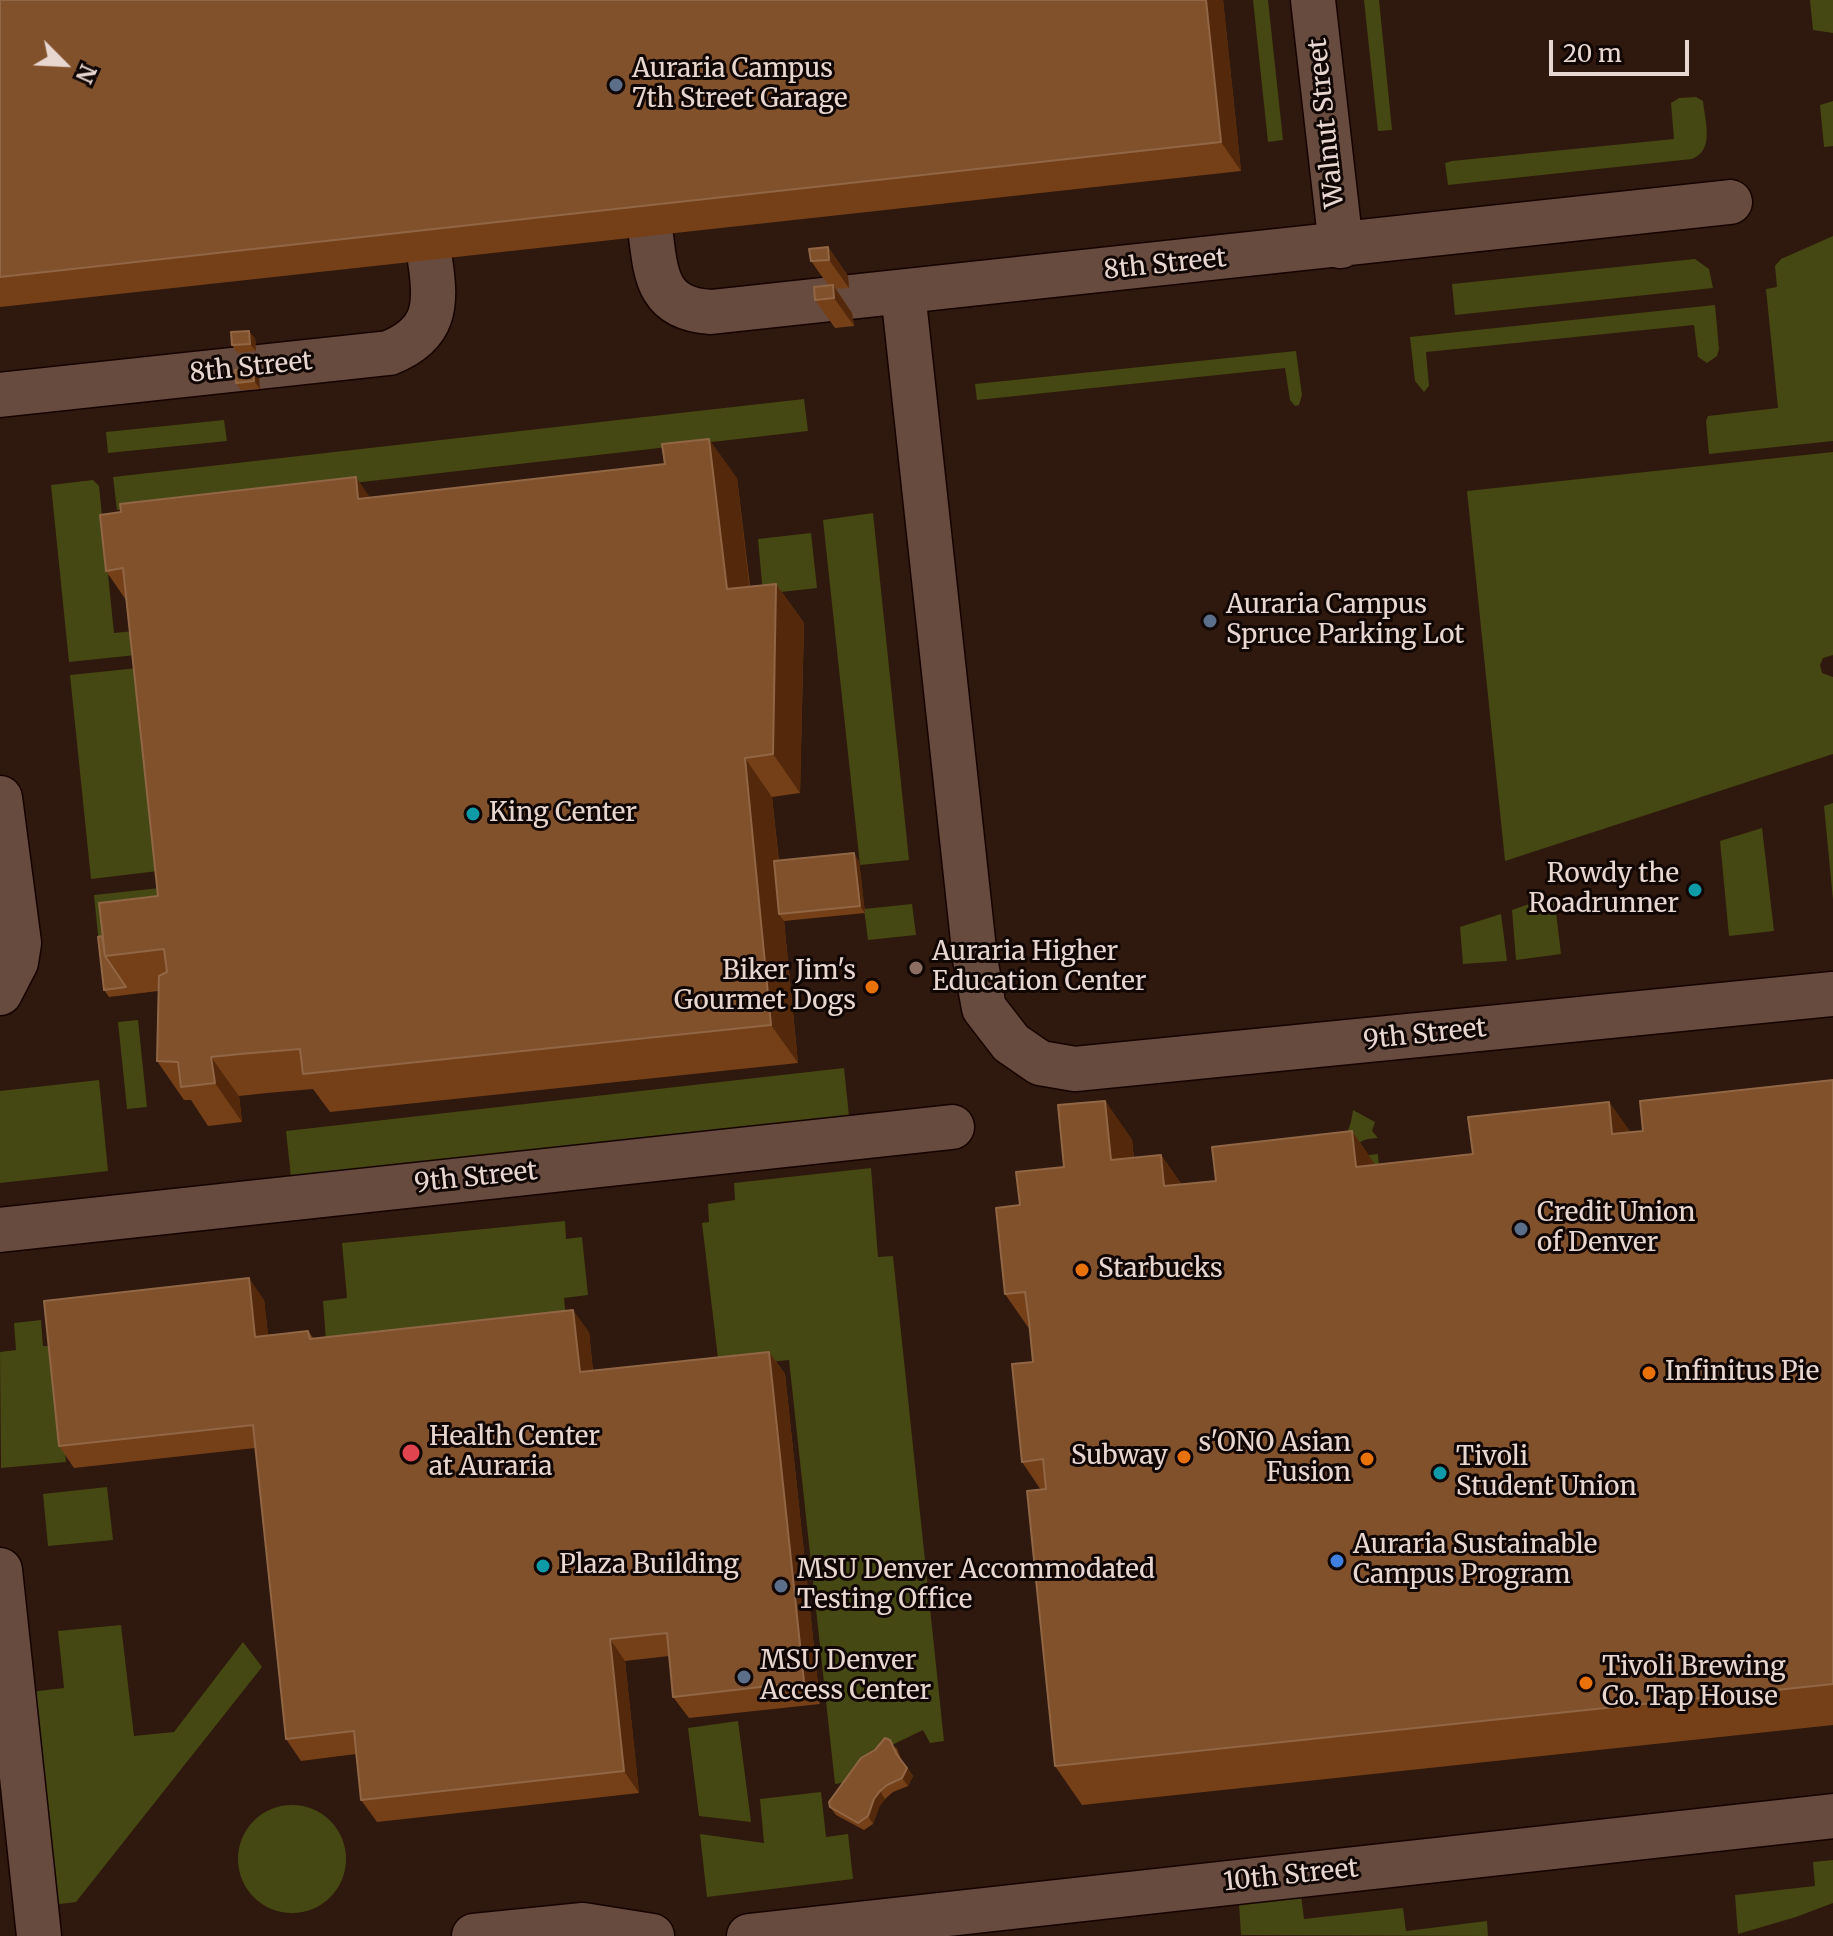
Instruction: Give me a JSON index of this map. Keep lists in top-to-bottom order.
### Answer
{
  "streets": {
    "street": [
      "Walnut Street",
      "8th Street",
      "9th Street",
      "10th Street"
    ]
  },
  "crossings": [
    ["Walnut Street", "8th Street"],
    ["8th Street", "9th Street"]
  ],
  "places": [
    "Auraria Campus 7th Street Garage",
    "Auraria Campus Spruce Parking Lot",
    "King Center",
    "Rowdy the Roadrunner",
    "Auraria Higher Education Center",
    "Biker Jim's Gourmet Dogs",
    "Credit Union of Denver",
    "Starbucks",
    "Infinitus Pie",
    "Health Center at Auraria",
    "Subway",
    "s'ONO Asian Fusion",
    "Tivoli Student Union",
    "Auraria Sustainable Campus Program",
    "Plaza Building",
    "MSU Denver Accommodated Testing Office",
    "MSU Denver Access Center",
    "Tivoli Brewing Co. Tap House"
  ],
  "scale_bar": "20 m",
  "north": "bottom right"
}
